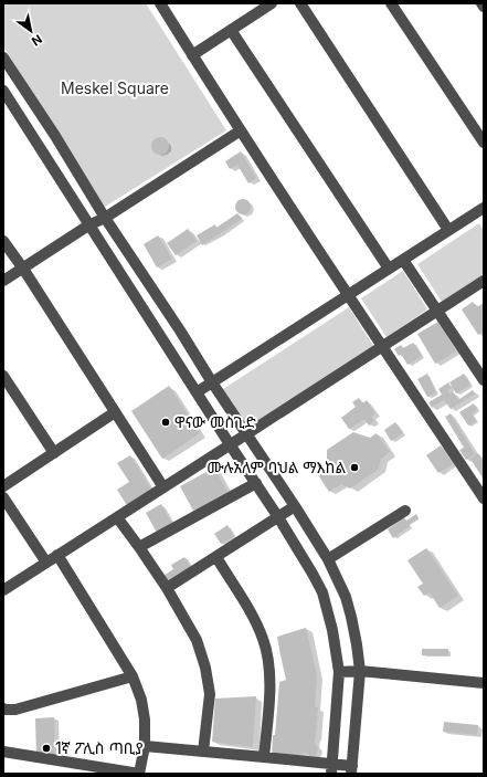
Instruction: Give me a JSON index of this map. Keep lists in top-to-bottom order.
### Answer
{
  "parks": ["Meskel Square"],
  "places": ["ዋናው መስጊድ", "ሙሉአለም ባህል ማእከል", "1ኛ ፖሊስ ጣቢያ"],
  "north": "bottom right"
}
